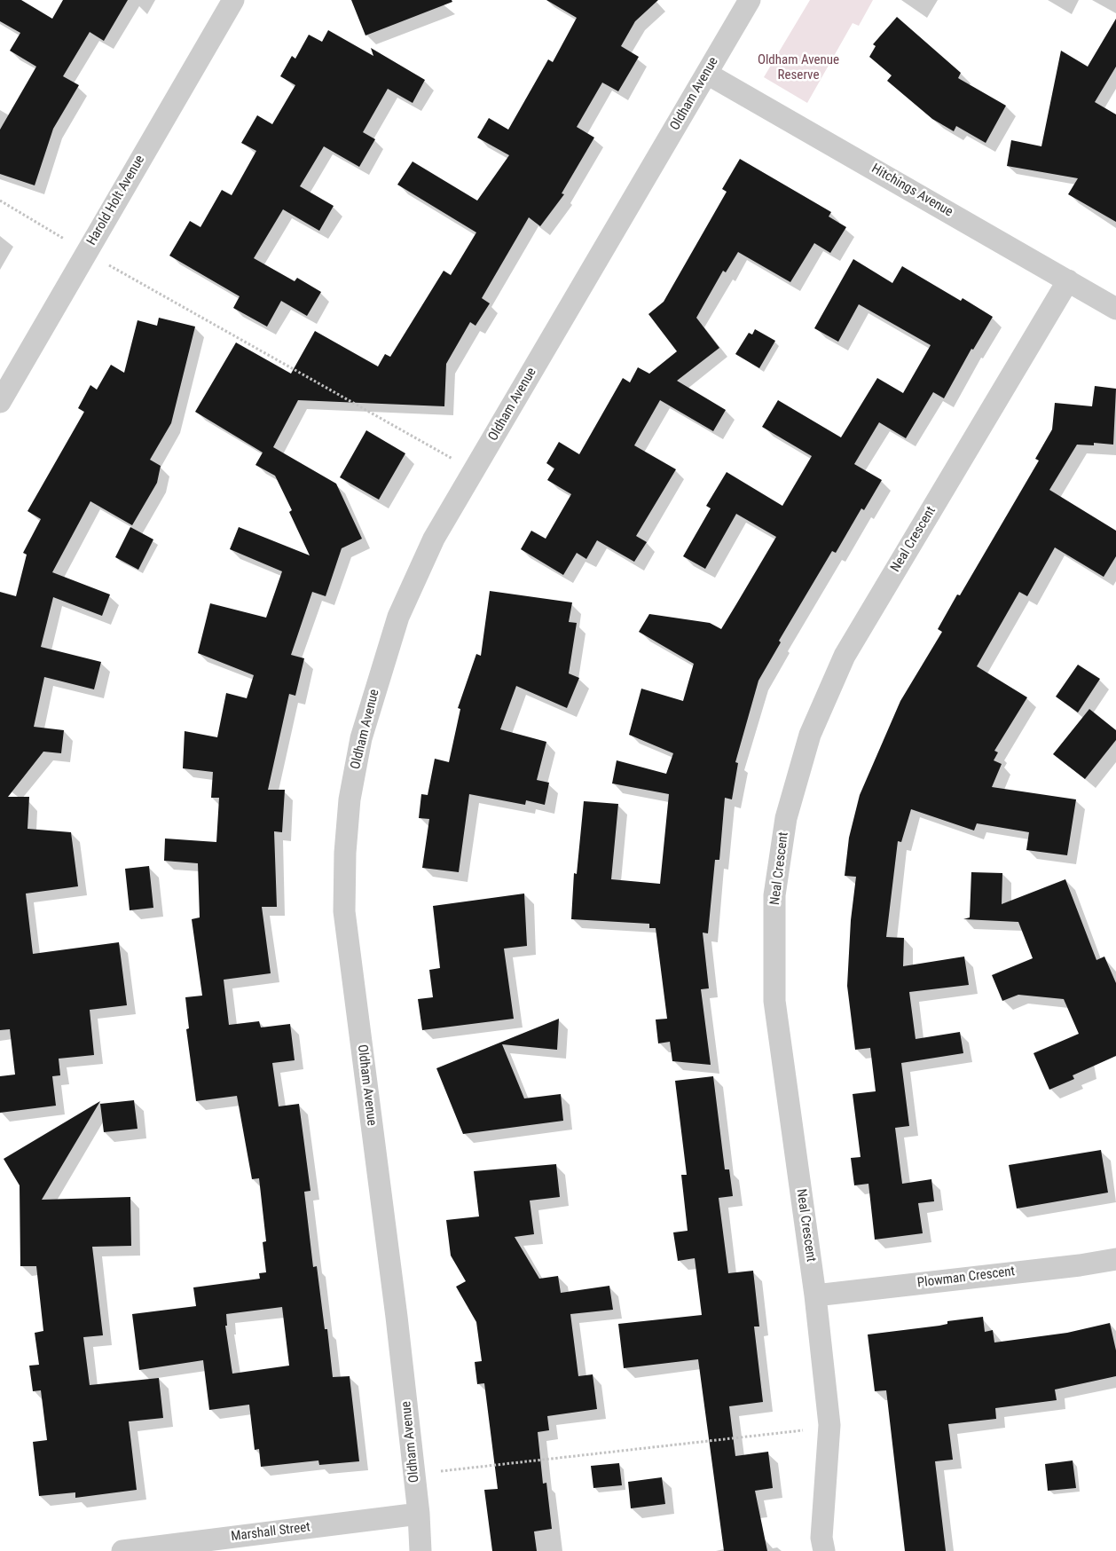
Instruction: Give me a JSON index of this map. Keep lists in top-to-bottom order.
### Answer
{
  "streets": {
    "street": [
      "Oldham Avenue",
      "Hitchings Avenue",
      "Harold Holt Avenue",
      "Neal Crescent",
      "Plowman Crescent",
      "Marshall Street"
    ]
  },
  "crossings": [
    ["Oldham Avenue", "Hitchings Avenue"],
    ["Oldham Avenue", "Marshall Street"],
    ["Hitchings Avenue", "Neal Crescent"],
    ["Neal Crescent", "Plowman Crescent"]
  ],
  "parks": ["Oldham Avenue Reserve"]
}
